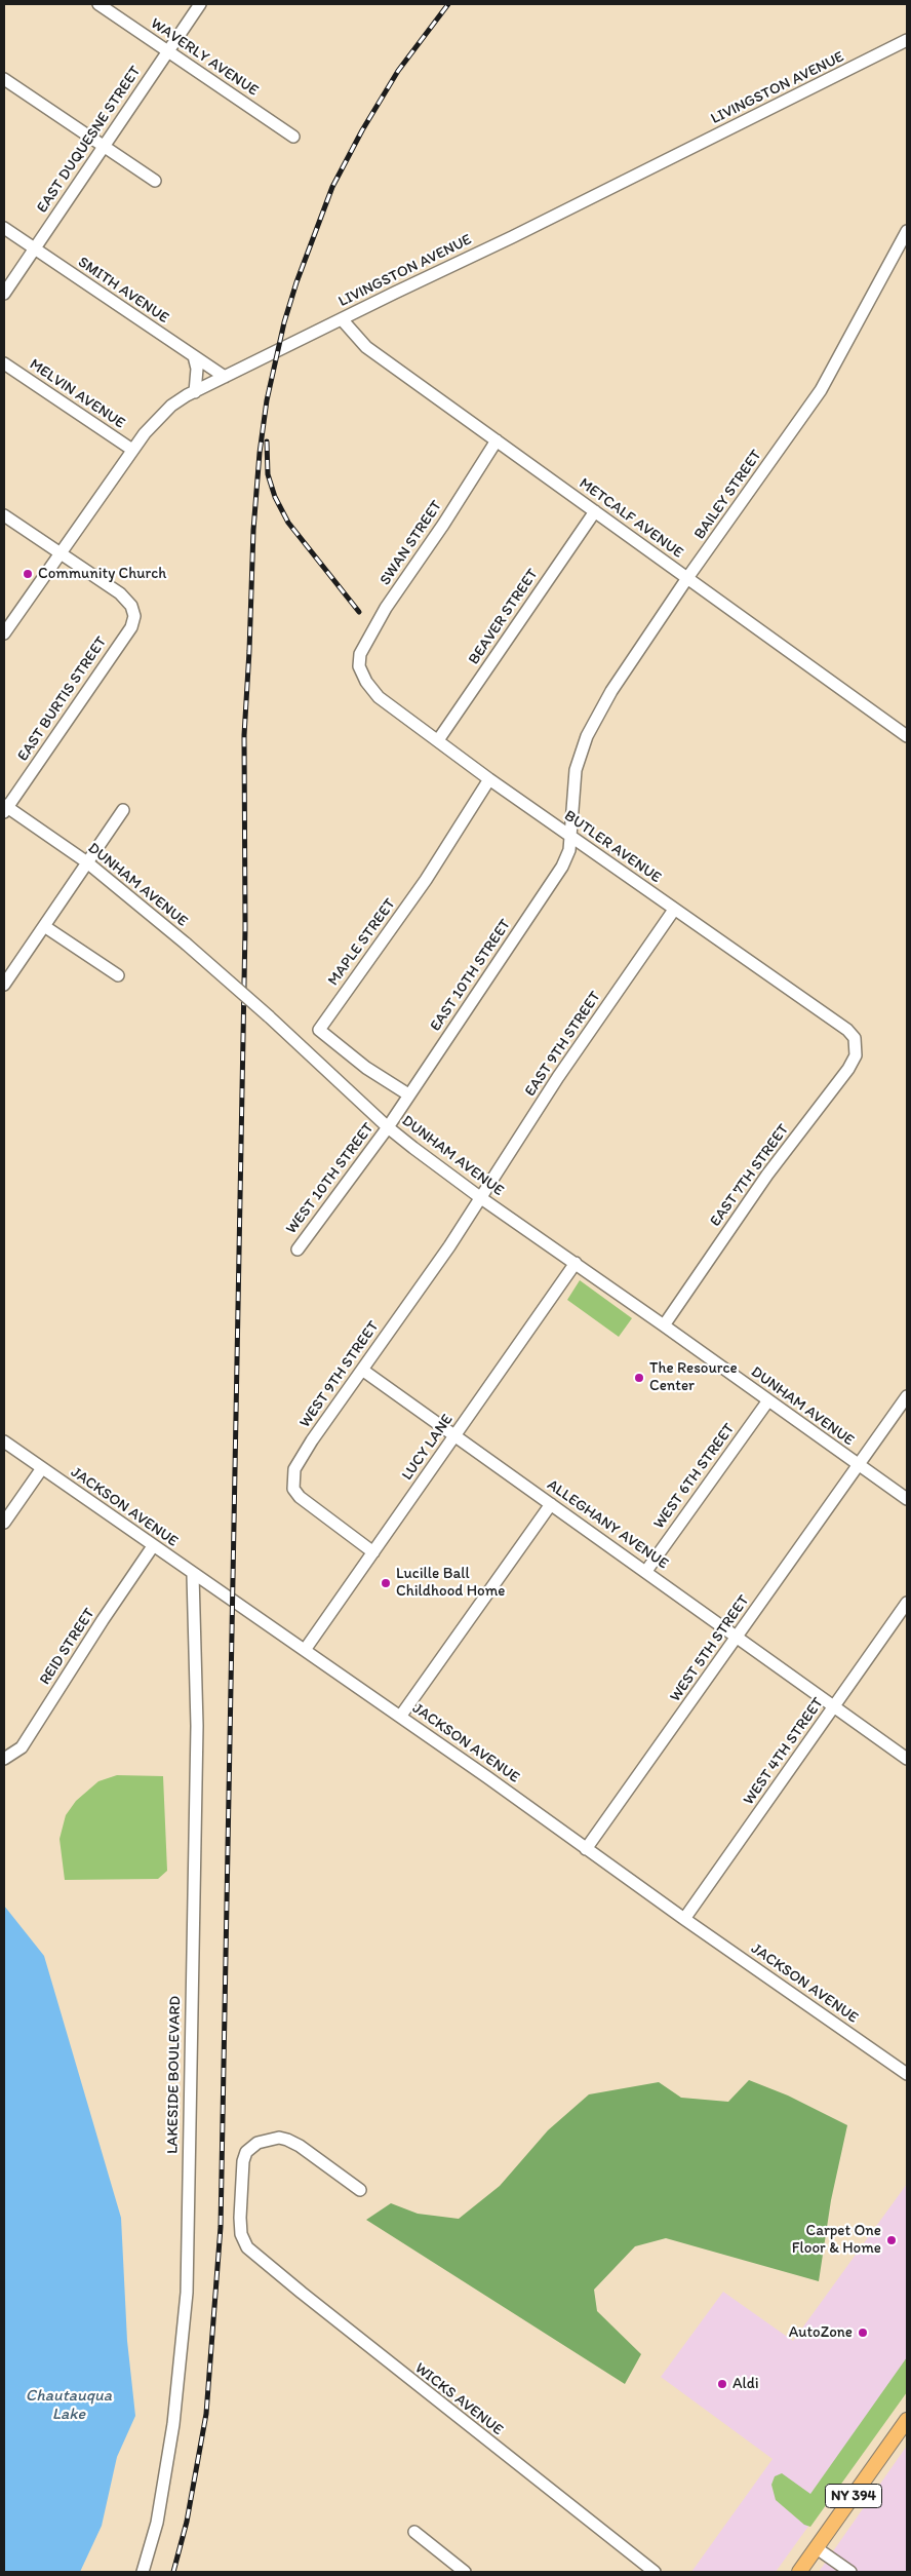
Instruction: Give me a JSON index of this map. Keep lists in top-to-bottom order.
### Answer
{
  "streets": {
    "main road": ["NY 394"],
    "street": [
      "WAVERLY AVENUE",
      "LIVINGSTON AVENUE",
      "EAST DUQUESNE STREET",
      "SMITH AVENUE",
      "MELVIN AVENUE",
      "BAILEY STREET",
      "METCALF AVENUE",
      "SWAN STREET",
      "BEAVER STREET",
      "EAST BURTIS STREET",
      "BUTLER AVENUE",
      "DUNHAM AVENUE",
      "MAPLE STREET",
      "EAST 10TH STREET",
      "EAST 9TH STREET",
      "EAST 7TH STREET",
      "WEST 10TH STREET",
      "WEST 9TH STREET",
      "LUCY LANE",
      "WEST 6TH STREET",
      "JACKSON AVENUE",
      "ALLEGHANY AVENUE",
      "REID STREET",
      "WEST 5TH STREET",
      "WEST 4TH STREET",
      "LAKESIDE BOULEVARD",
      "WICKS AVENUE"
    ]
  },
  "crossings": [
    ["WAVERLY AVENUE", "EAST DUQUESNE STREET"],
    ["LIVINGSTON AVENUE", "SMITH AVENUE"],
    ["LIVINGSTON AVENUE", "MELVIN AVENUE"],
    ["LIVINGSTON AVENUE", "METCALF AVENUE"],
    ["LIVINGSTON AVENUE", "EAST BURTIS STREET"],
    ["EAST DUQUESNE STREET", "SMITH AVENUE"],
    ["BAILEY STREET", "METCALF AVENUE"],
    ["BAILEY STREET", "BUTLER AVENUE"],
    ["BAILEY STREET", "EAST 10TH STREET"],
    ["METCALF AVENUE", "SWAN STREET"],
    ["METCALF AVENUE", "BEAVER STREET"],
    ["SWAN STREET", "BUTLER AVENUE"],
    ["BEAVER STREET", "BUTLER AVENUE"],
    ["EAST BURTIS STREET", "DUNHAM AVENUE"],
    ["BUTLER AVENUE", "MAPLE STREET"],
    ["BUTLER AVENUE", "EAST 10TH STREET"],
    ["BUTLER AVENUE", "EAST 9TH STREET"],
    ["BUTLER AVENUE", "EAST 7TH STREET"],
    ["DUNHAM AVENUE", "EAST 10TH STREET"],
    ["DUNHAM AVENUE", "EAST 9TH STREET"],
    ["DUNHAM AVENUE", "EAST 7TH STREET"],
    ["DUNHAM AVENUE", "WEST 10TH STREET"],
    ["DUNHAM AVENUE", "WEST 9TH STREET"],
    ["DUNHAM AVENUE", "LUCY LANE"],
    ["DUNHAM AVENUE", "WEST 6TH STREET"],
    ["DUNHAM AVENUE", "WEST 5TH STREET"],
    ["MAPLE STREET", "EAST 10TH STREET"],
    ["EAST 10TH STREET", "WEST 10TH STREET"],
    ["EAST 9TH STREET", "WEST 9TH STREET"],
    ["WEST 9TH STREET", "LUCY LANE"],
    ["WEST 9TH STREET", "ALLEGHANY AVENUE"],
    ["LUCY LANE", "JACKSON AVENUE"],
    ["LUCY LANE", "ALLEGHANY AVENUE"],
    ["WEST 6TH STREET", "ALLEGHANY AVENUE"],
    ["JACKSON AVENUE", "REID STREET"],
    ["JACKSON AVENUE", "WEST 5TH STREET"],
    ["JACKSON AVENUE", "WEST 4TH STREET"],
    ["JACKSON AVENUE", "LAKESIDE BOULEVARD"],
    ["ALLEGHANY AVENUE", "WEST 5TH STREET"],
    ["ALLEGHANY AVENUE", "WEST 4TH STREET"]
  ],
  "water": ["Chautauqua Lake"],
  "places": [
    "Community Church",
    "The Resource Center",
    "Lucille Ball Childhood Home",
    "Carpet One Floor & Home",
    "AutoZone",
    "Aldi"
  ]
}
